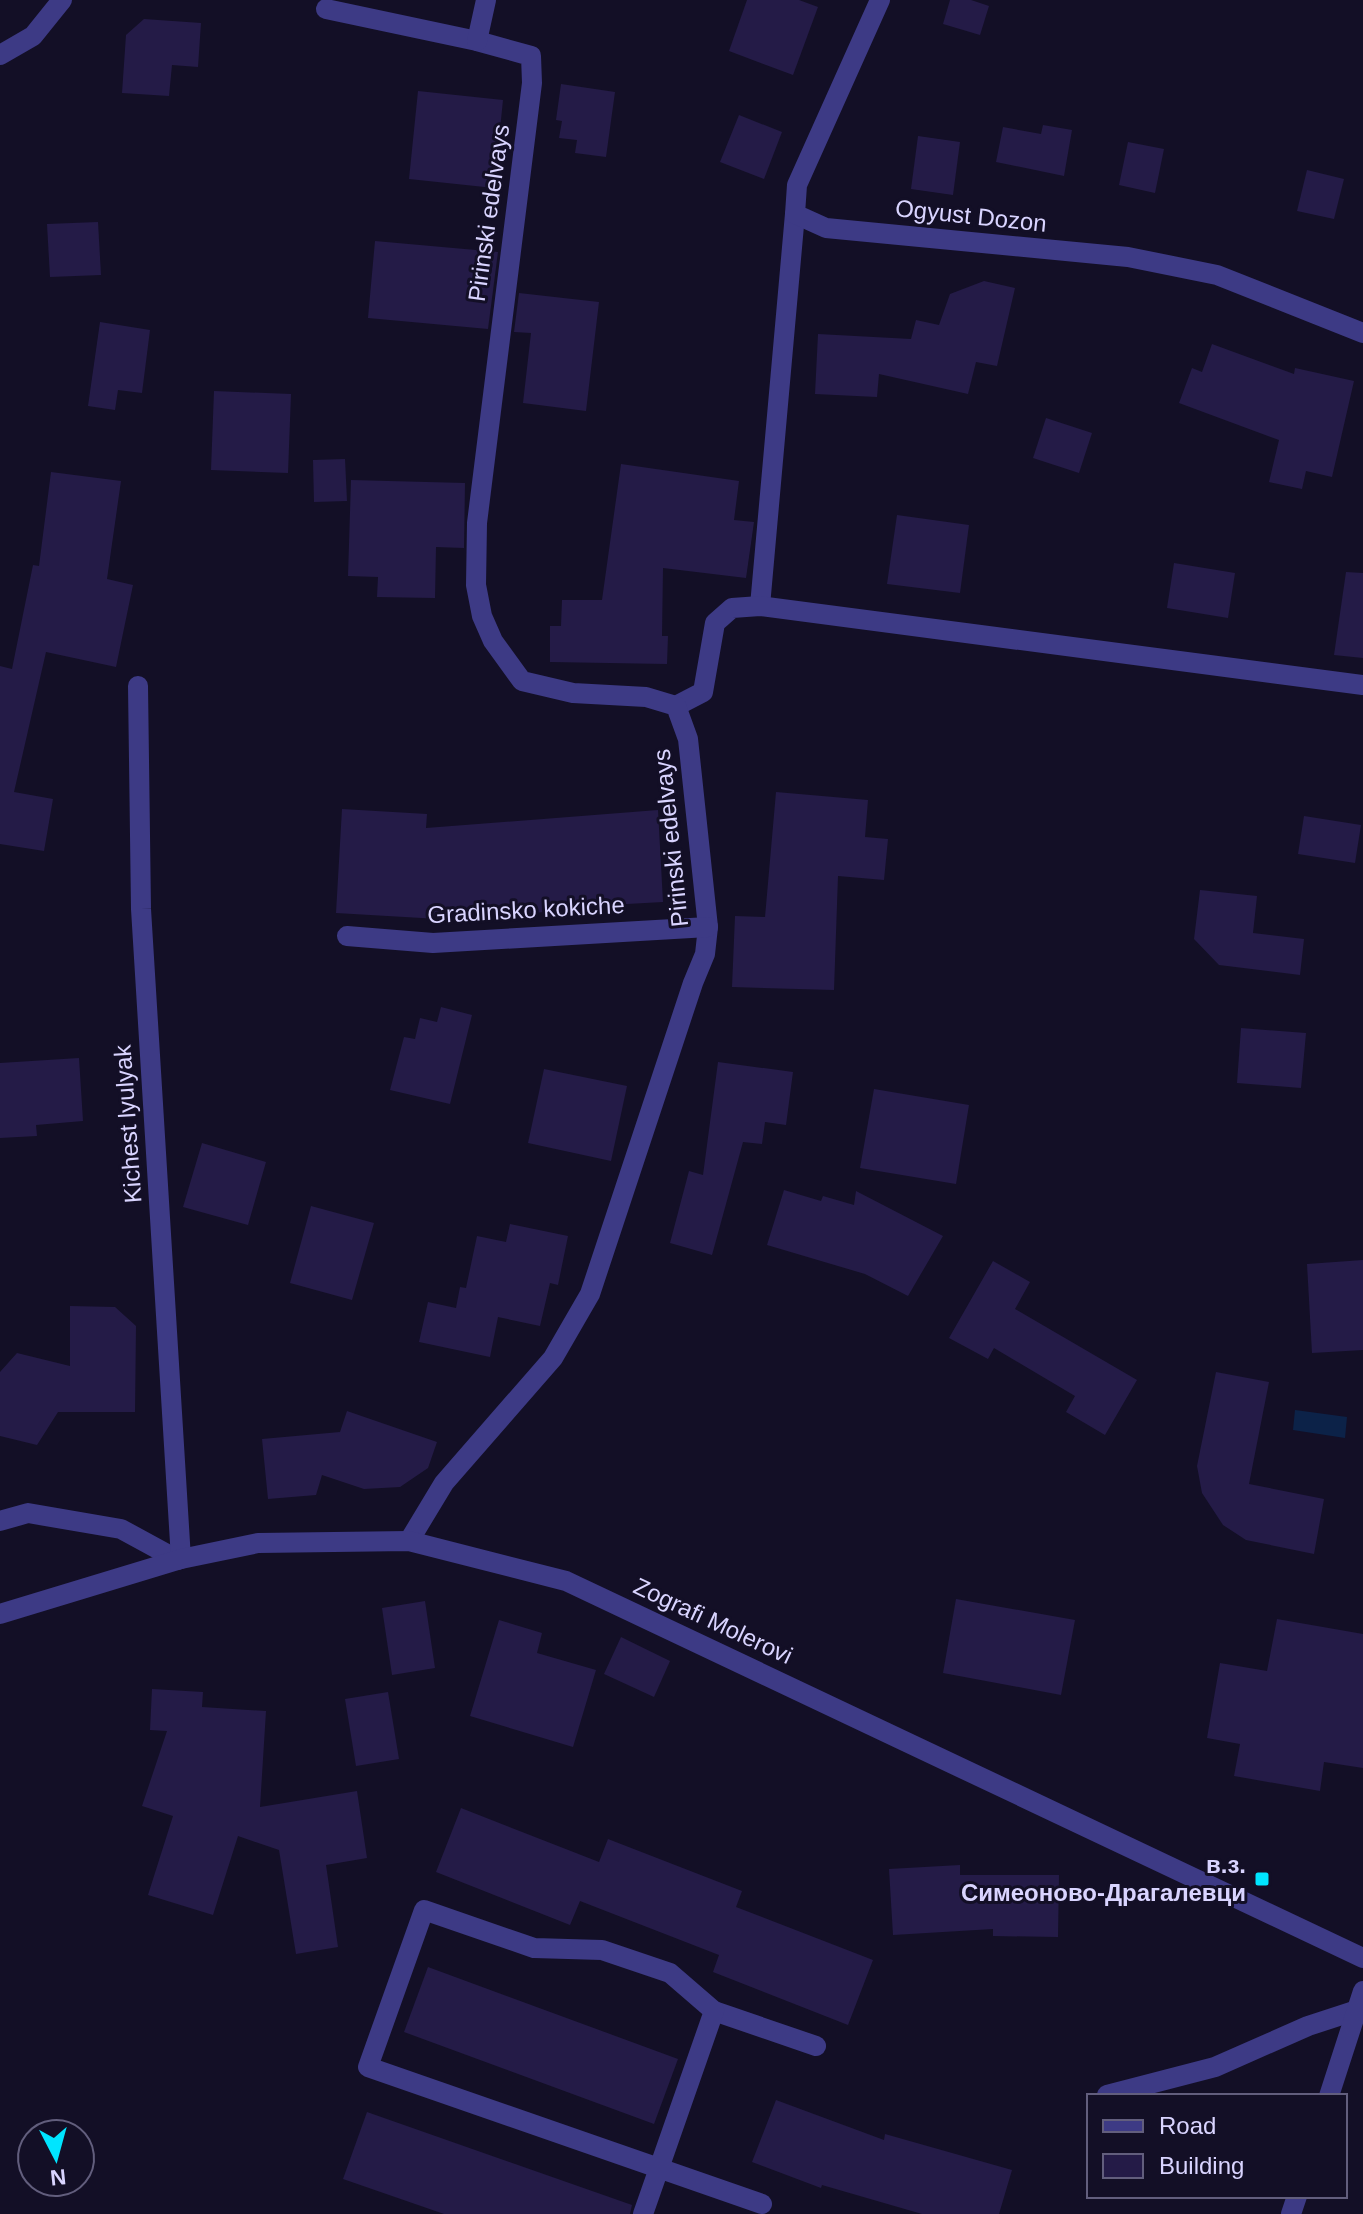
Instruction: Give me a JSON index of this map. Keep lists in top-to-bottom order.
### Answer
{
  "streets": {
    "street": [
      "Pirinski edelvays",
      "Ogyust Dozon",
      "Gradinsko kokiche",
      "Kichest lyulyak",
      "Zografi Molerovi"
    ]
  },
  "crossings": [
    ["Pirinski edelvays", "Gradinsko kokiche"],
    ["Pirinski edelvays", "Zografi Molerovi"],
    ["Kichest lyulyak", "Zografi Molerovi"]
  ],
  "places": {
    "transit": ["в.з. Симеоново-Драгалевци"]
  },
  "legend": ["Road", "Building"],
  "north": "bottom"
}
